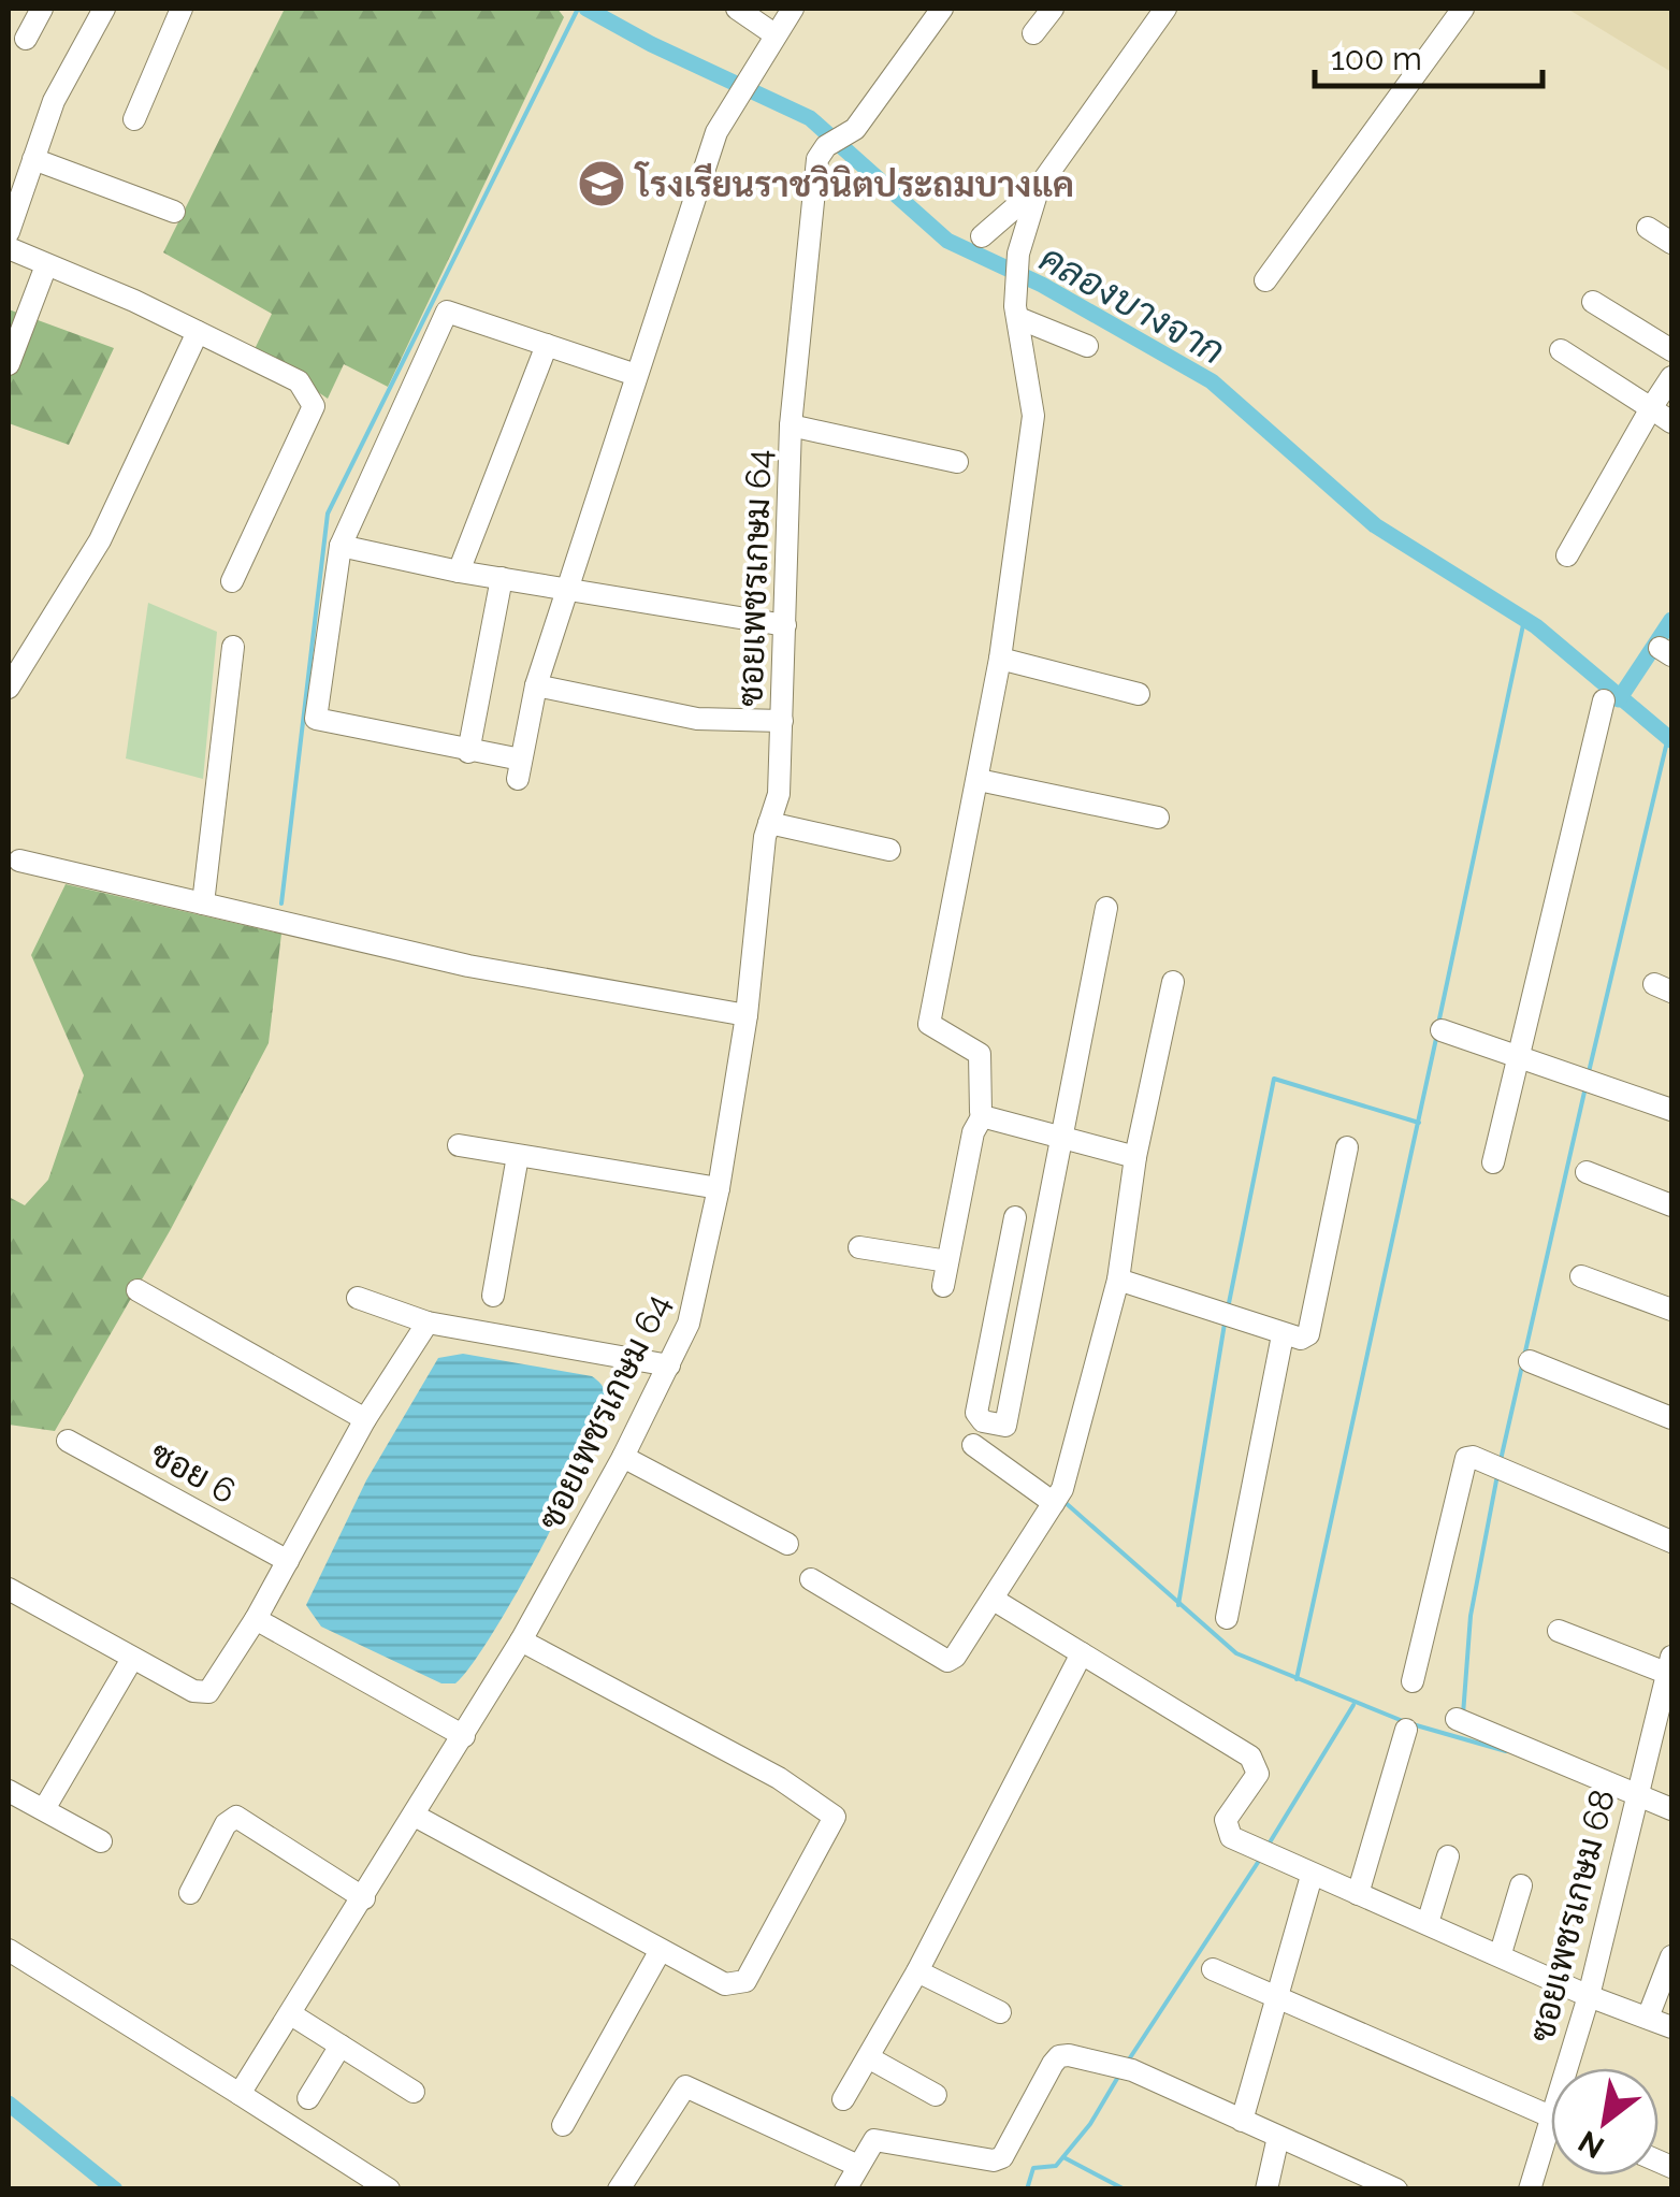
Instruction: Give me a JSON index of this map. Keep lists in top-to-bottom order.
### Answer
{
  "streets": {
    "street": ["ซอยเพชรเกษม 64", "ซอย 6", "ซอยเพชรเกษม 68"]
  },
  "water": ["คลองบางจาก"],
  "places": {
    "school or university": ["โรงเรียนราชวินิตประถมบางแค"]
  },
  "scale_bar": "100 m",
  "north": "bottom left"
}
